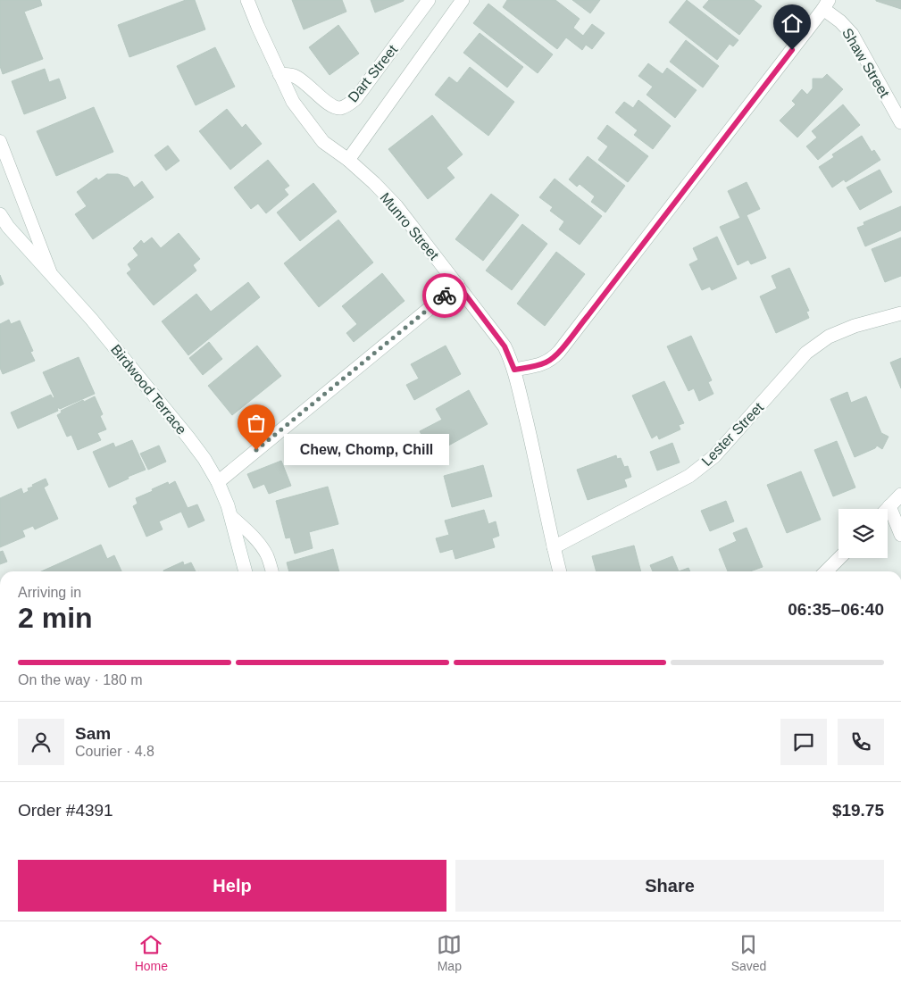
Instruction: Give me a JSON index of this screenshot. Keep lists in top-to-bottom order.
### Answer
{
  "streets": {
    "street": [
      "Shaw Street",
      "Dart Street",
      "Munro Street",
      "Birdwood Terrace",
      "Lester Street"
    ]
  },
  "crossings": [
    ["Dart Street", "Munro Street"],
    ["Munro Street", "Lester Street"]
  ],
  "places": ["Chew, Chomp, Chill"],
  "page": {
    "bubble": "Chew, Chomp, Chill",
    "heading": ["2 min", "Arriving in", "06:35–06:40"],
    "panel": [
      "Sam",
      "Courier · 4.8",
      "Order #4391",
      "$19.75"
    ],
    "bar": "On the way · 180 m",
    "buttons": ["Help", "Share"],
    "tabs": ["Home", "Map", "Saved"]
  }
}
